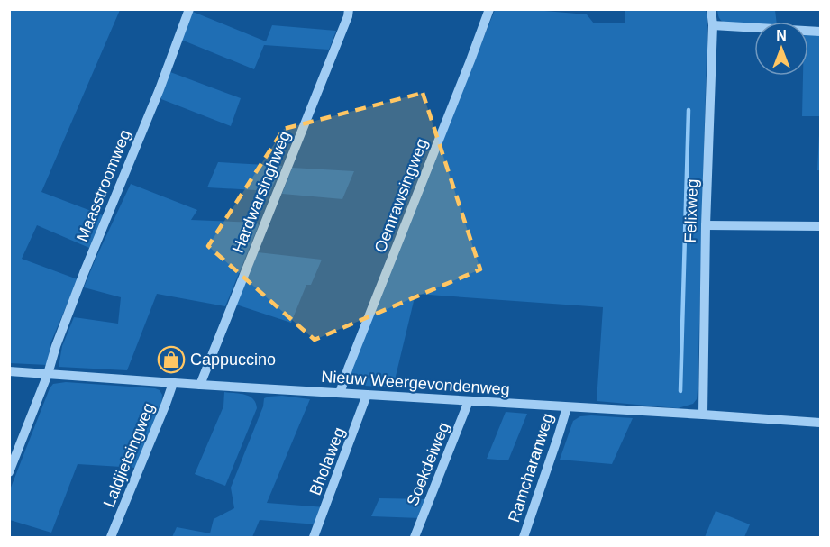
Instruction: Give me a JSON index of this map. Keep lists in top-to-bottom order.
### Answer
{
  "streets": {
    "street": [
      "Maasstroomweg",
      "Hardwarsinghweg",
      "Oemrawsingweg",
      "Felixweg",
      "Nieuw Weergevondenweg",
      "Laldjietsingweg",
      "Bholaweg",
      "Soekdeiweg",
      "Ramcharanweg"
    ]
  },
  "crossings": [
    ["Maasstroomweg", "Nieuw Weergevondenweg"],
    ["Hardwarsinghweg", "Nieuw Weergevondenweg"],
    ["Oemrawsingweg", "Nieuw Weergevondenweg"],
    ["Felixweg", "Nieuw Weergevondenweg"],
    ["Nieuw Weergevondenweg", "Laldjietsingweg"],
    ["Nieuw Weergevondenweg", "Bholaweg"],
    ["Nieuw Weergevondenweg", "Soekdeiweg"],
    ["Nieuw Weergevondenweg", "Ramcharanweg"]
  ],
  "places": {
    "shop": ["Cappuccino"]
  },
  "north": "top"
}
